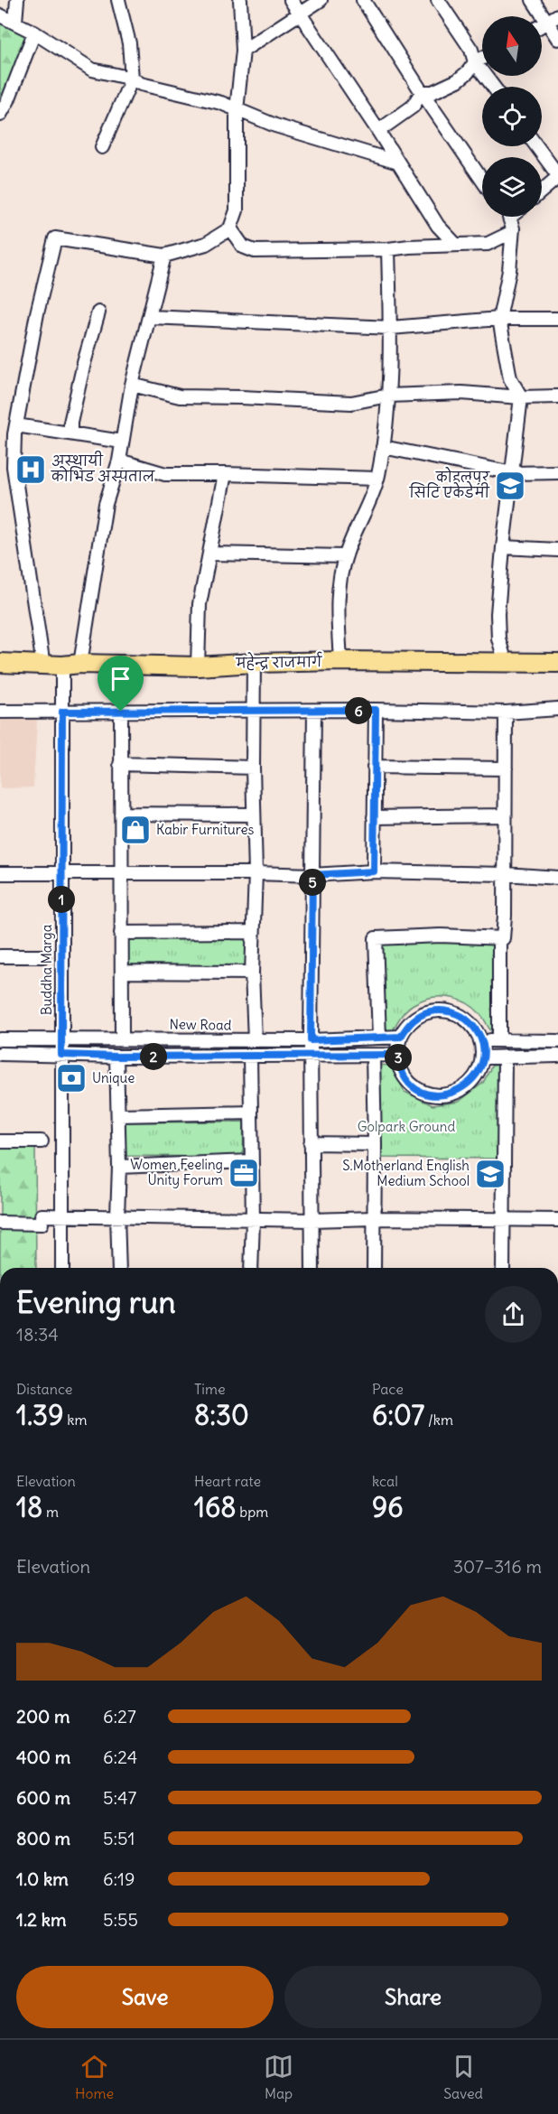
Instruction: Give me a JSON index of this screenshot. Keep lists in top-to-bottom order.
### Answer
{
  "streets": {
    "highway": ["महेन्द्र राजमार्ग"],
    "street": ["Buddha Marga", "New Road"]
  },
  "crossings": [
    ["महेन्द्र राजमार्ग", "Buddha Marga"],
    ["Buddha Marga", "New Road"]
  ],
  "parks": ["Golpark Ground"],
  "places": {
    "hospital": ["अस्थायी कोभिड अस्पताल"],
    "school or university": ["कोहलपुर सिटि एकेडेमी", "S.Motherland English Medium School"],
    "shop": ["Kabir Furnitures"],
    "bank": ["Unique"],
    "office": ["Women Feeling Unity Forum"]
  },
  "north": "top",
  "page": {
    "pins": [
      "6",
      "5",
      "1",
      "2",
      "3"
    ],
    "heading": ["Evening run", "18:34"],
    "stats": [
      ["Distance", "1.39 km"],
      ["Time", "8:30"],
      ["Pace", "6:07 /km"],
      ["Elevation", "18 m"],
      ["Heart rate", "168 bpm"],
      ["kcal", "96"]
    ],
    "chart": ["Elevation", "307–316 m"],
    "list": [
      {
        "name": "200 m",
        "note": "6:27"
      },
      {
        "name": "400 m",
        "note": "6:24"
      },
      {
        "name": "600 m",
        "note": "5:47"
      },
      {
        "name": "800 m",
        "note": "5:51"
      },
      {
        "name": "1.0 km",
        "note": "6:19"
      },
      {
        "name": "1.2 km",
        "note": "5:55"
      }
    ],
    "buttons": ["Save", "Share"],
    "tabs": ["Home", "Map", "Saved"]
  }
}
